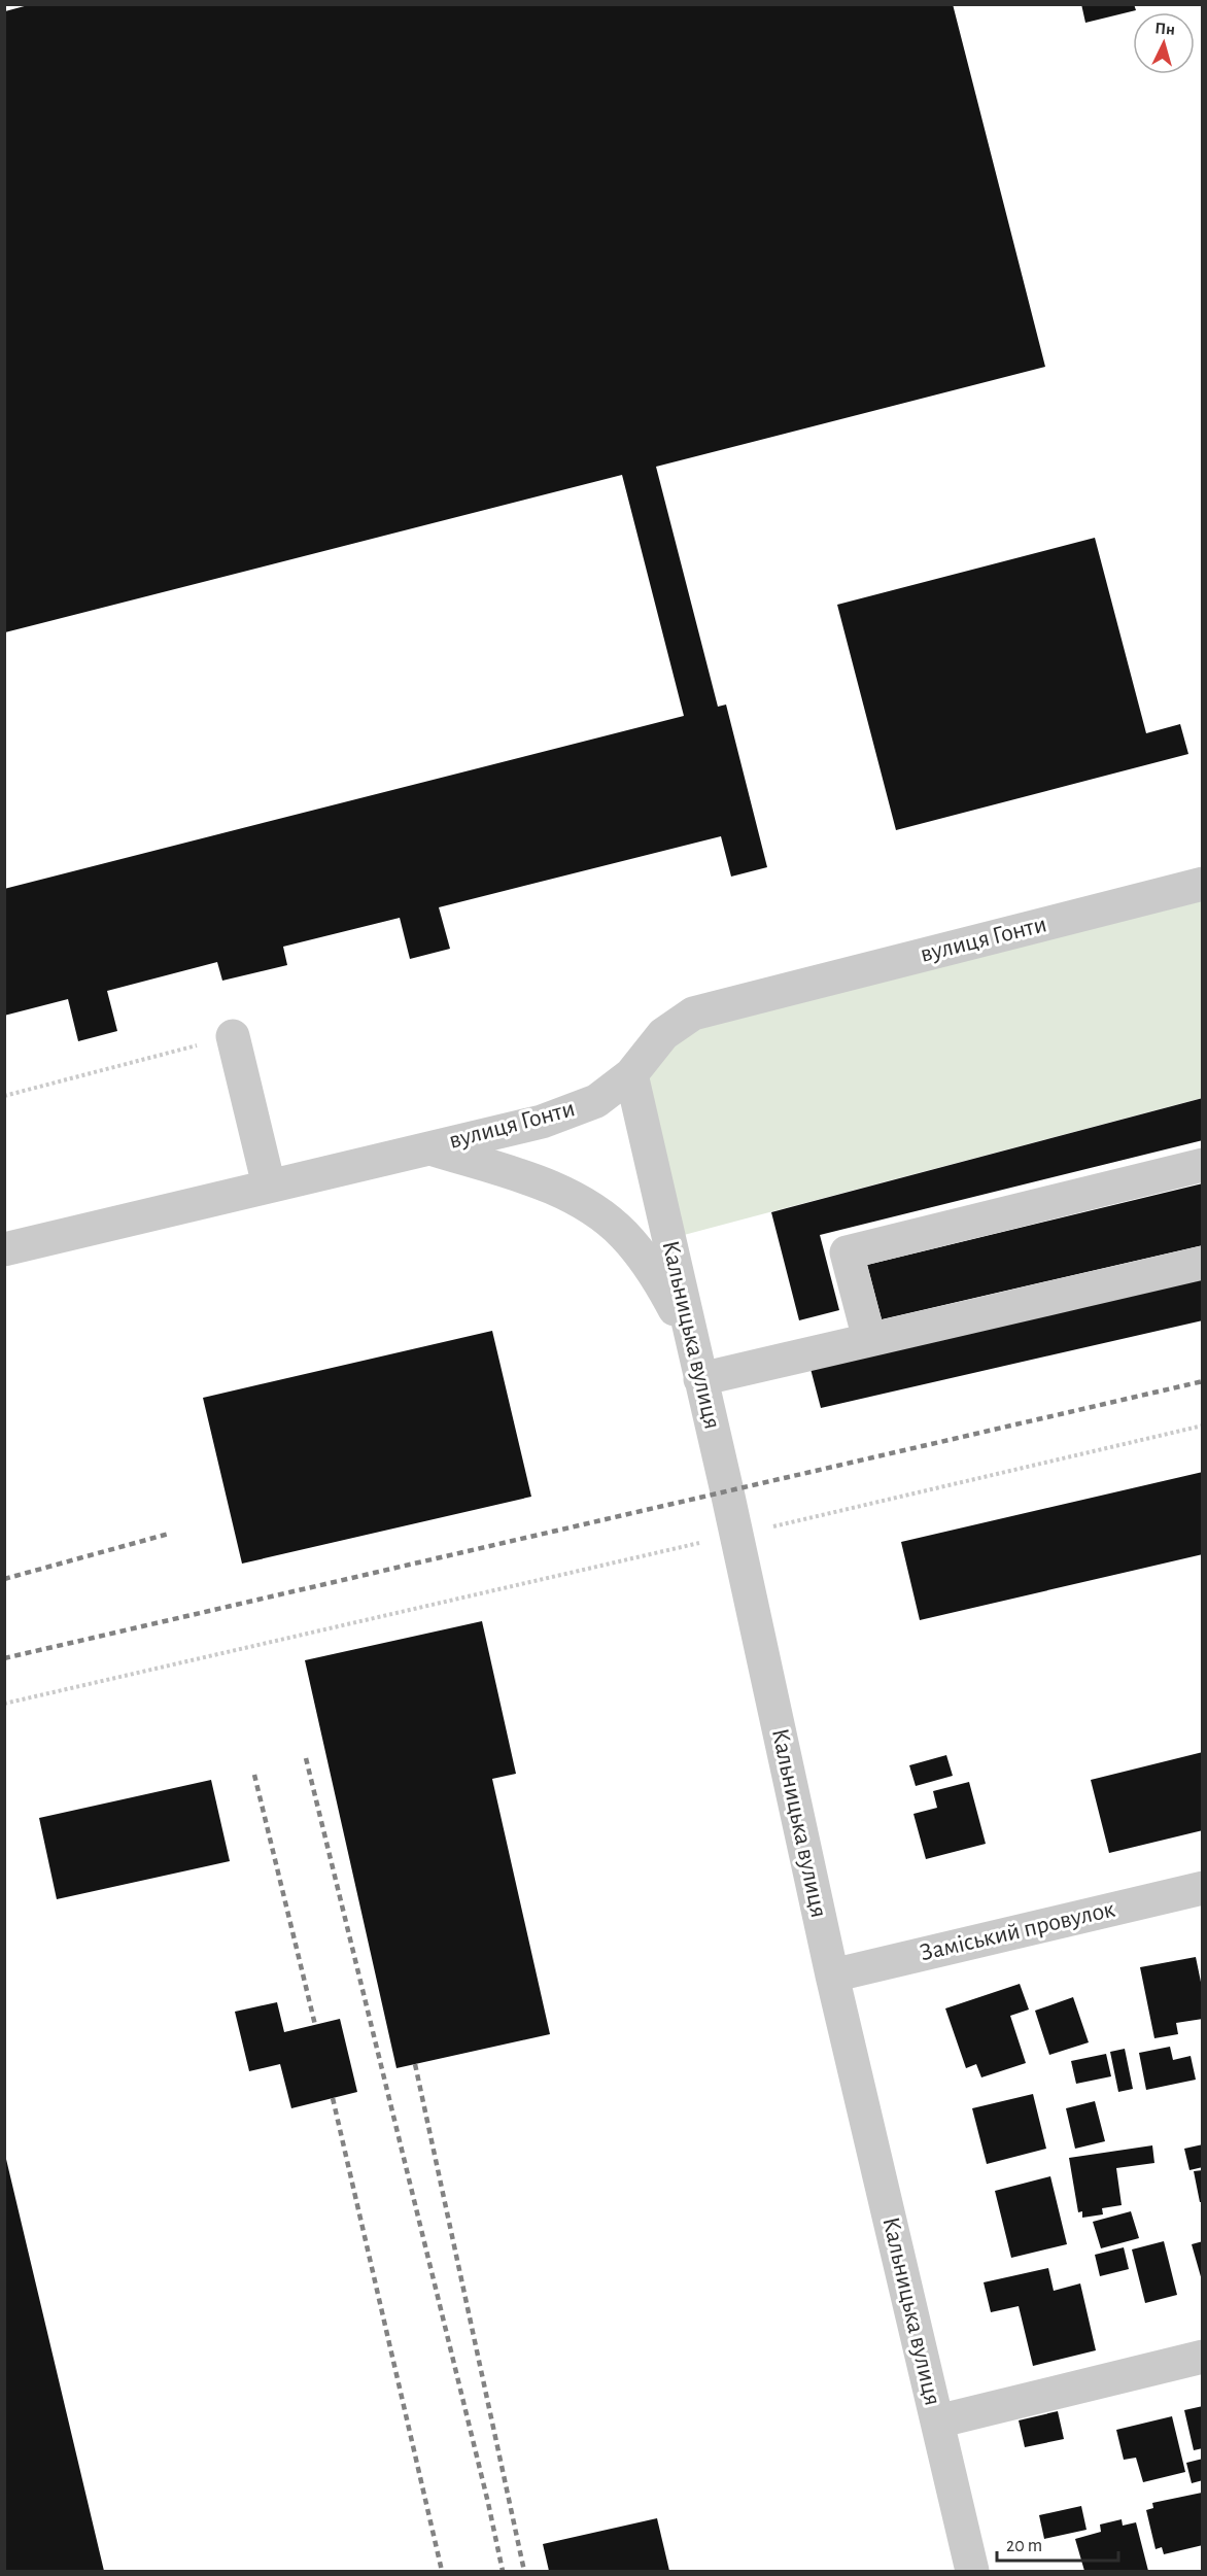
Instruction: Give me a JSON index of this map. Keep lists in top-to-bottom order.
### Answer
{
  "streets": {
    "street": ["вулиця Гонти", "Кальницька вулиця", "Заміський провулок"]
  },
  "crossings": [
    ["вулиця Гонти", "Кальницька вулиця"],
    ["Кальницька вулиця", "Заміський провулок"]
  ],
  "scale_bar": "20 m",
  "north": "top"
}
